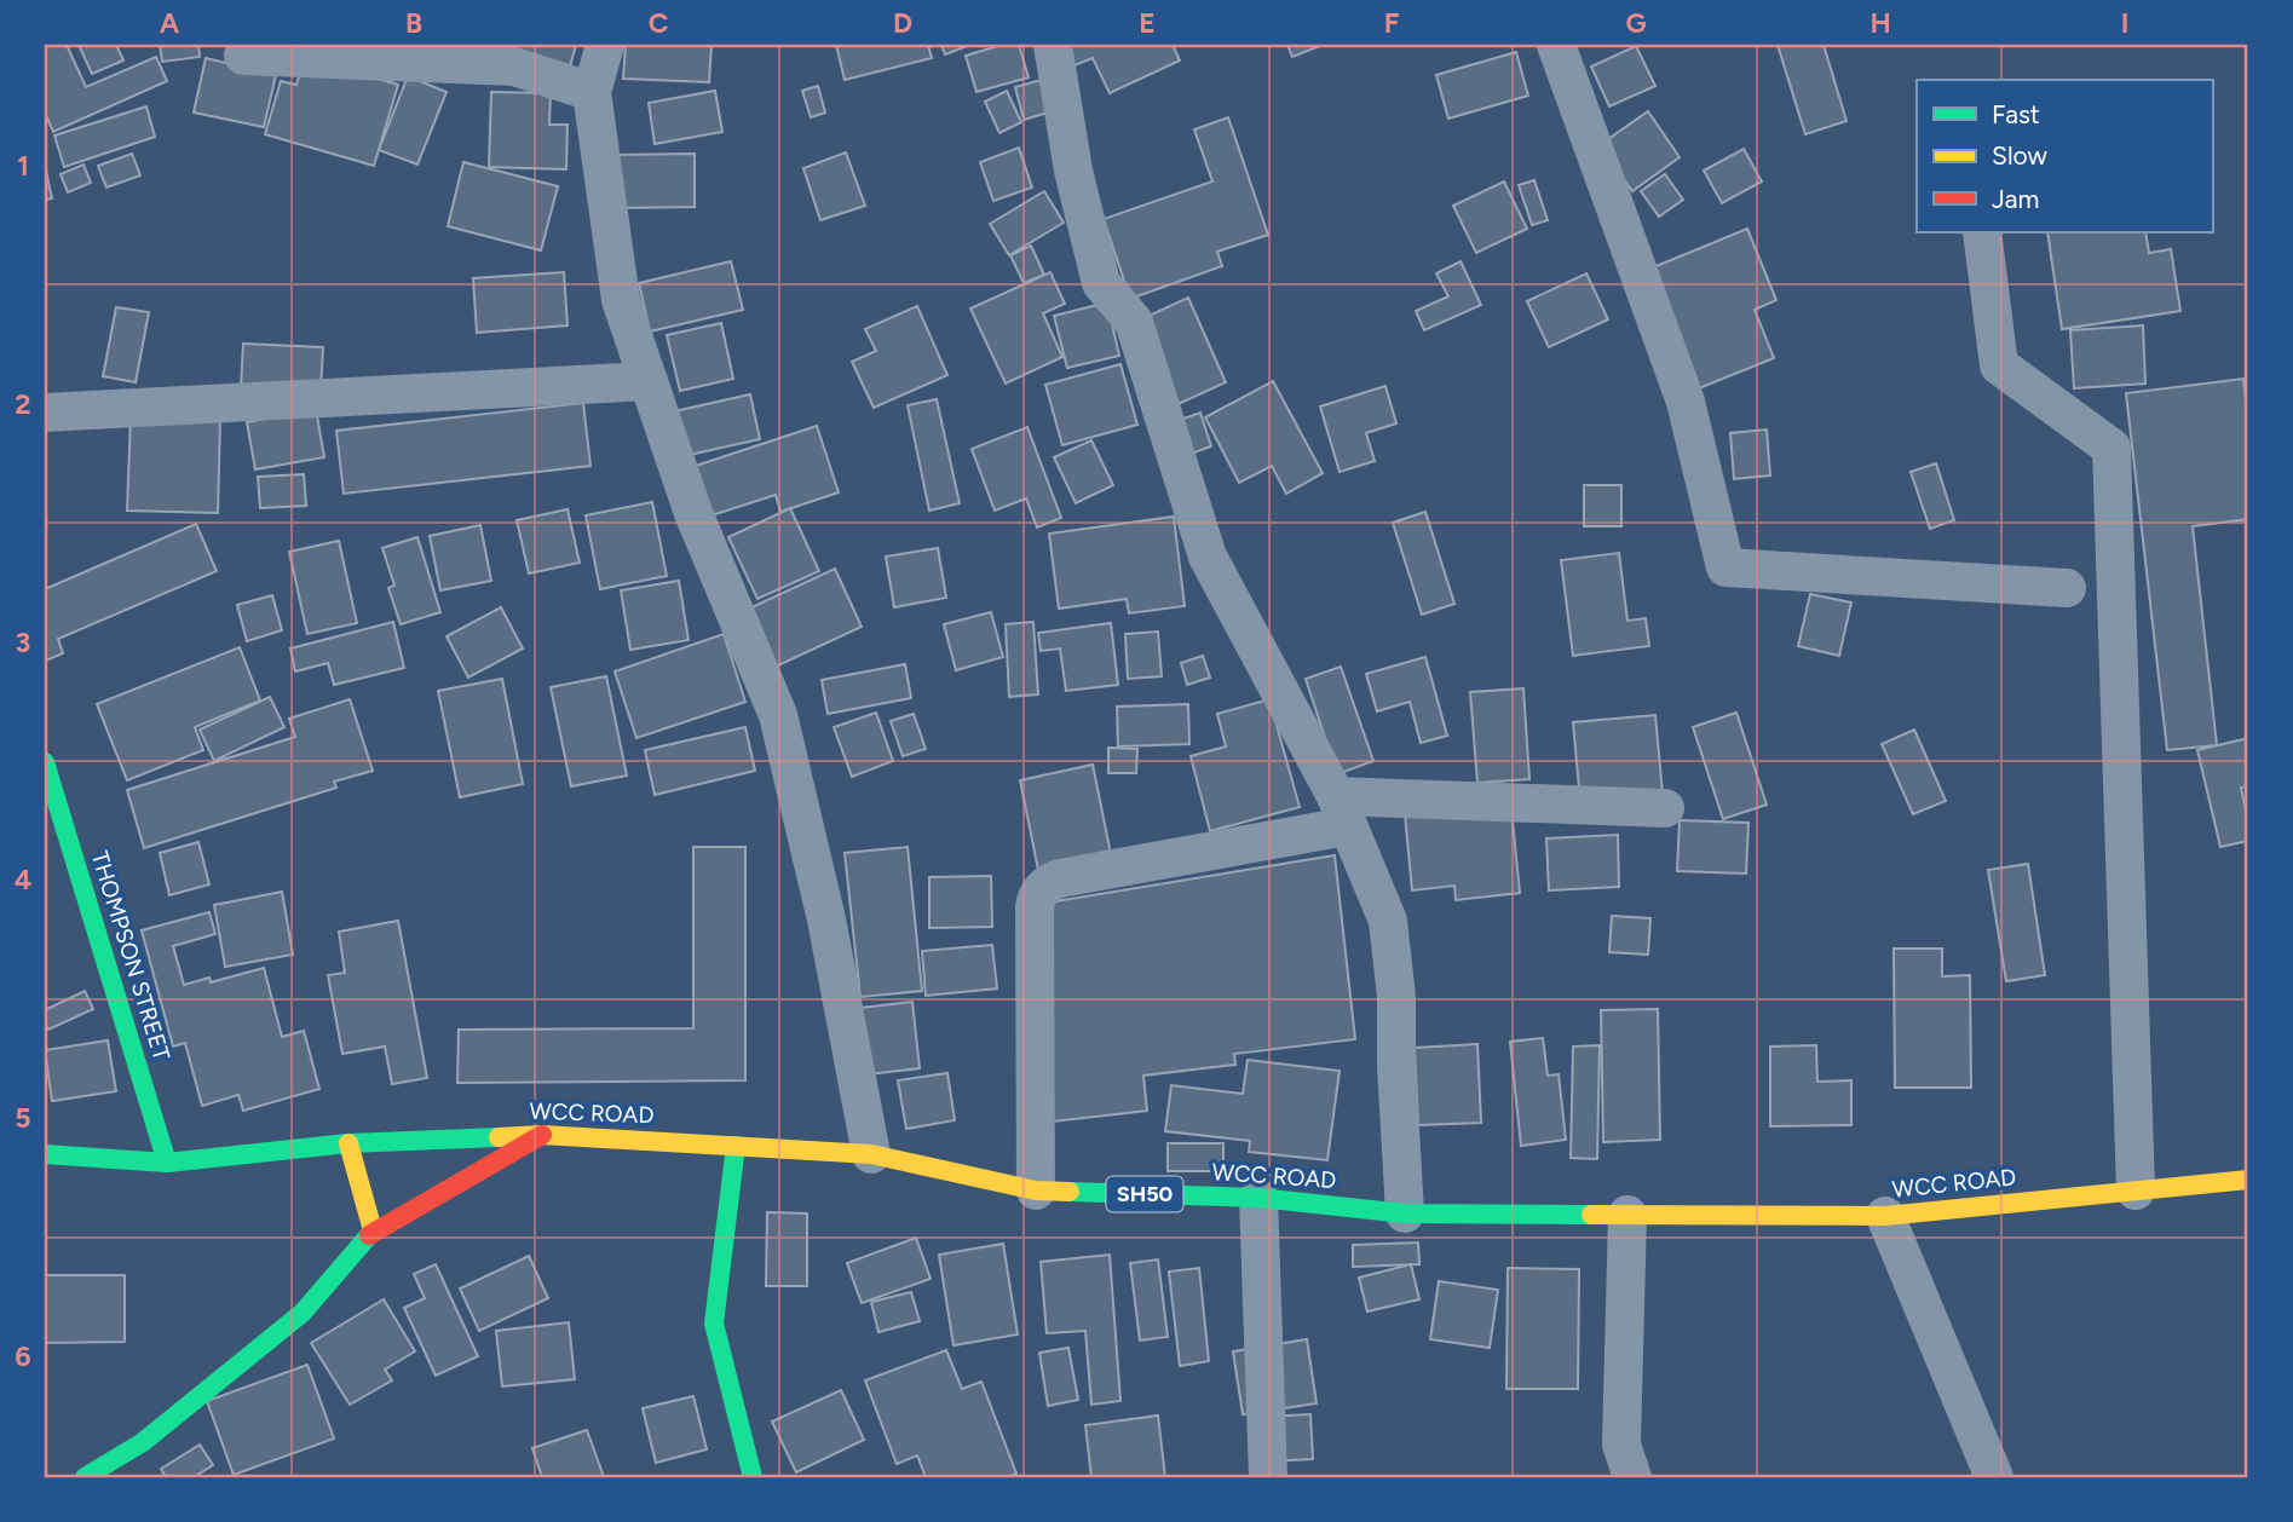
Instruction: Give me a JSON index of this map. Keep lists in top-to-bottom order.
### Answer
{
  "streets": {
    "main road": ["THOMPSON STREET", "WCC ROAD", "SH50"]
  },
  "crossings": [
    ["THOMPSON STREET", "WCC ROAD"]
  ],
  "legend": ["Fast", "Slow", "Jam"],
  "grid": {
    "columns": [
      "A",
      "B",
      "C",
      "D",
      "E",
      "F",
      "G",
      "H",
      "I"
    ],
    "rows": [
      "1",
      "2",
      "3",
      "4",
      "5",
      "6"
    ]
  }
}
